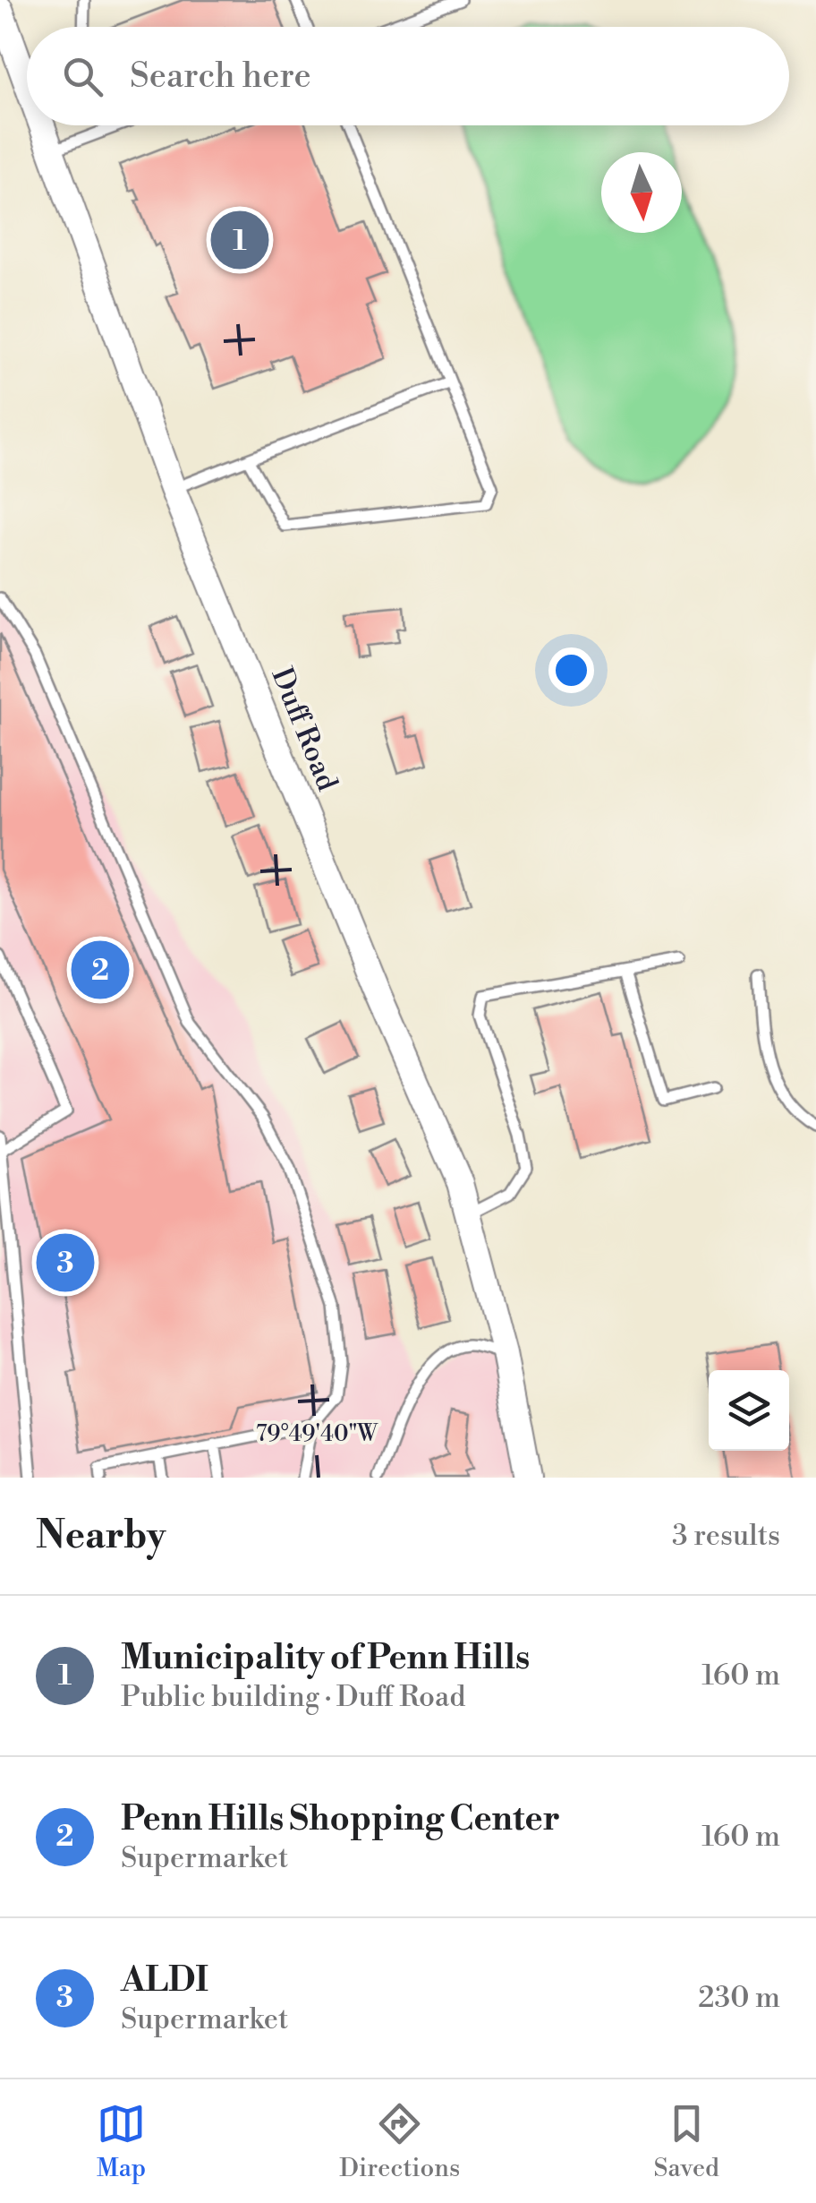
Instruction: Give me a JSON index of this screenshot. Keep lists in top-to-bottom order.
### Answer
{
  "streets": {
    "street": ["Duff Road"]
  },
  "north": "bottom",
  "page": {
    "search": "Search here",
    "pins": ["1", "2", "3"],
    "heading": ["Nearby", "3 results"],
    "list": [
      {
        "mark": "1",
        "name": "Municipality of Penn Hills",
        "note": "Public building · Duff Road",
        "value": "160 m"
      },
      {
        "mark": "2",
        "name": "Penn Hills Shopping Center",
        "note": "Supermarket",
        "value": "160 m"
      },
      {
        "mark": "3",
        "name": "ALDI",
        "note": "Supermarket",
        "value": "230 m"
      }
    ],
    "nav": ["Map", "Directions", "Saved"]
  },
  "coordinates": ["79°49'40\"W"]
}
